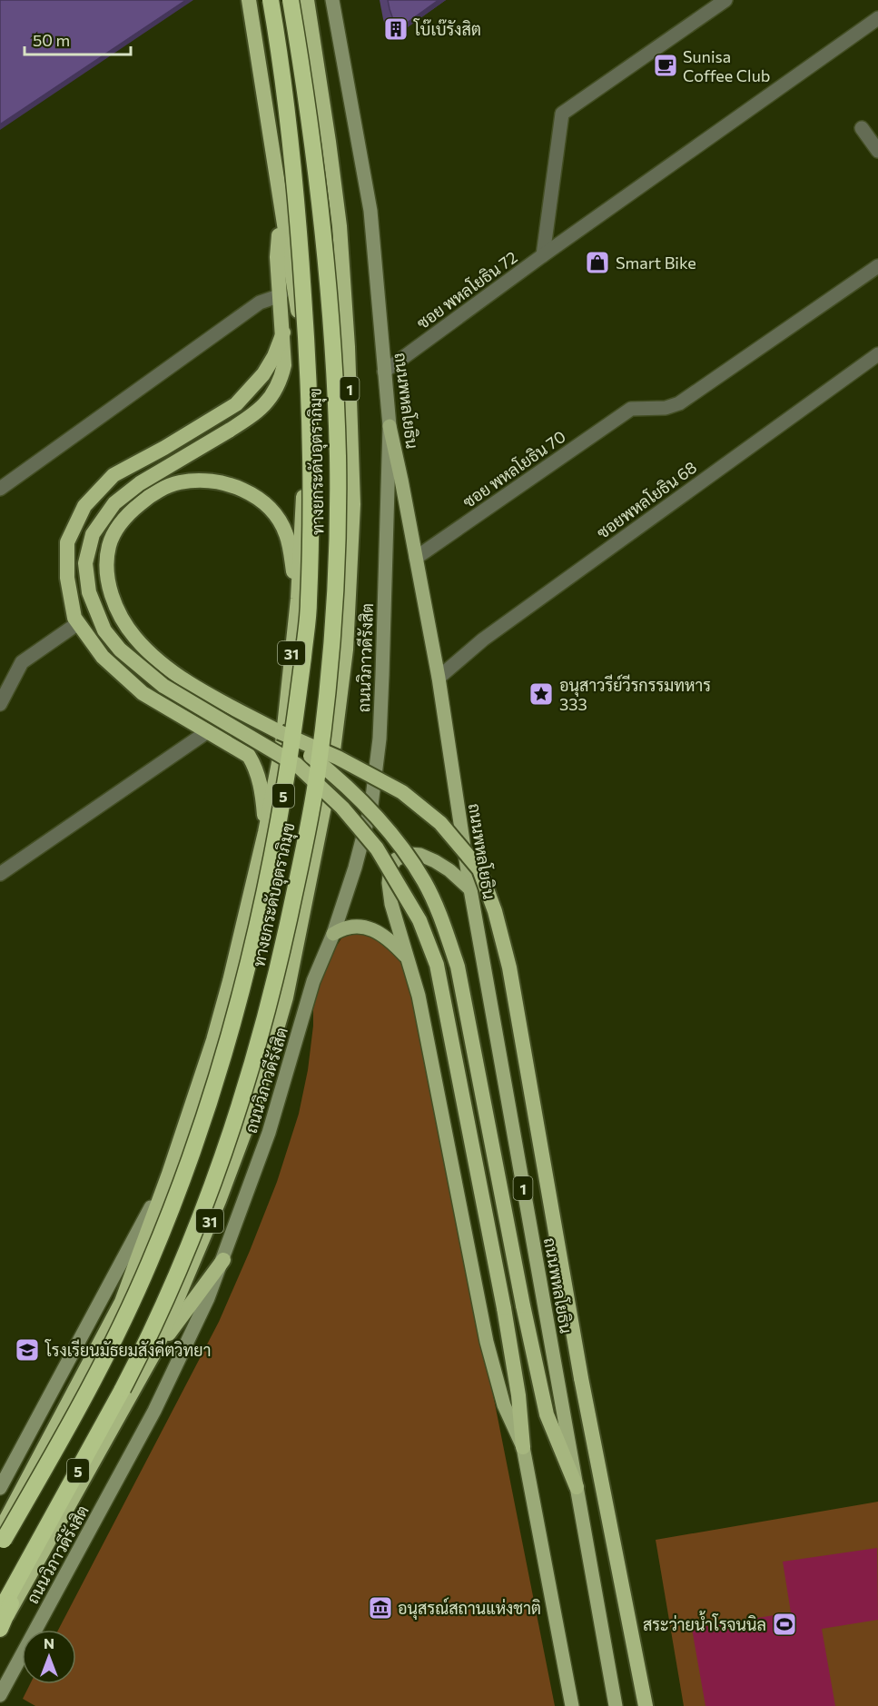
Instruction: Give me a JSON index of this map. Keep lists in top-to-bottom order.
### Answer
{
  "streets": {
    "highway": [
      "1",
      "ทางยกระดับอุตราภิมุข",
      "31",
      "ถนนวิภาวดีรังสิต",
      "5"
    ],
    "main road": ["ถนนพหลโยธิน"],
    "street": ["ซอย พหลโยธิน 72", "ซอย พหลโยธิน 70", "ซอยพหลโยธิน 68"]
  },
  "crossings": [
    ["ซอย พหลโยธิน 72", "ถนนพหลโยธิน"],
    ["1", "ถนนวิภาวดีรังสิต"],
    ["ถนนพหลโยธิน", "ซอย พหลโยธิน 70"],
    ["ถนนพหลโยธิน", "ซอยพหลโยธิน 68"],
    ["ถนนพหลโยธิน", "ถนนวิภาวดีรังสิต"],
    ["ทางยกระดับอุตราภิมุข", "31"],
    ["ทางยกระดับอุตราภิมุข", "5"],
    ["ถนนวิภาวดีรังสิต", "5"]
  ],
  "places": {
    "building": ["โบ๊เบ๊รังสิต"],
    "cafe": ["Sunisa Coffee Club"],
    "shop": ["Smart Bike"],
    "place": ["อนุสาวรีย์วีรกรรมทหาร 333"],
    "school or university": ["โรงเรียนมัธยมสังคีตวิทยา"],
    "museum": ["อนุสรณ์สถานแห่งชาติ"],
    "sports": ["สระว่ายน้ำโรจนนิล"]
  },
  "scale_bar": "50 m",
  "north": "top"
}
